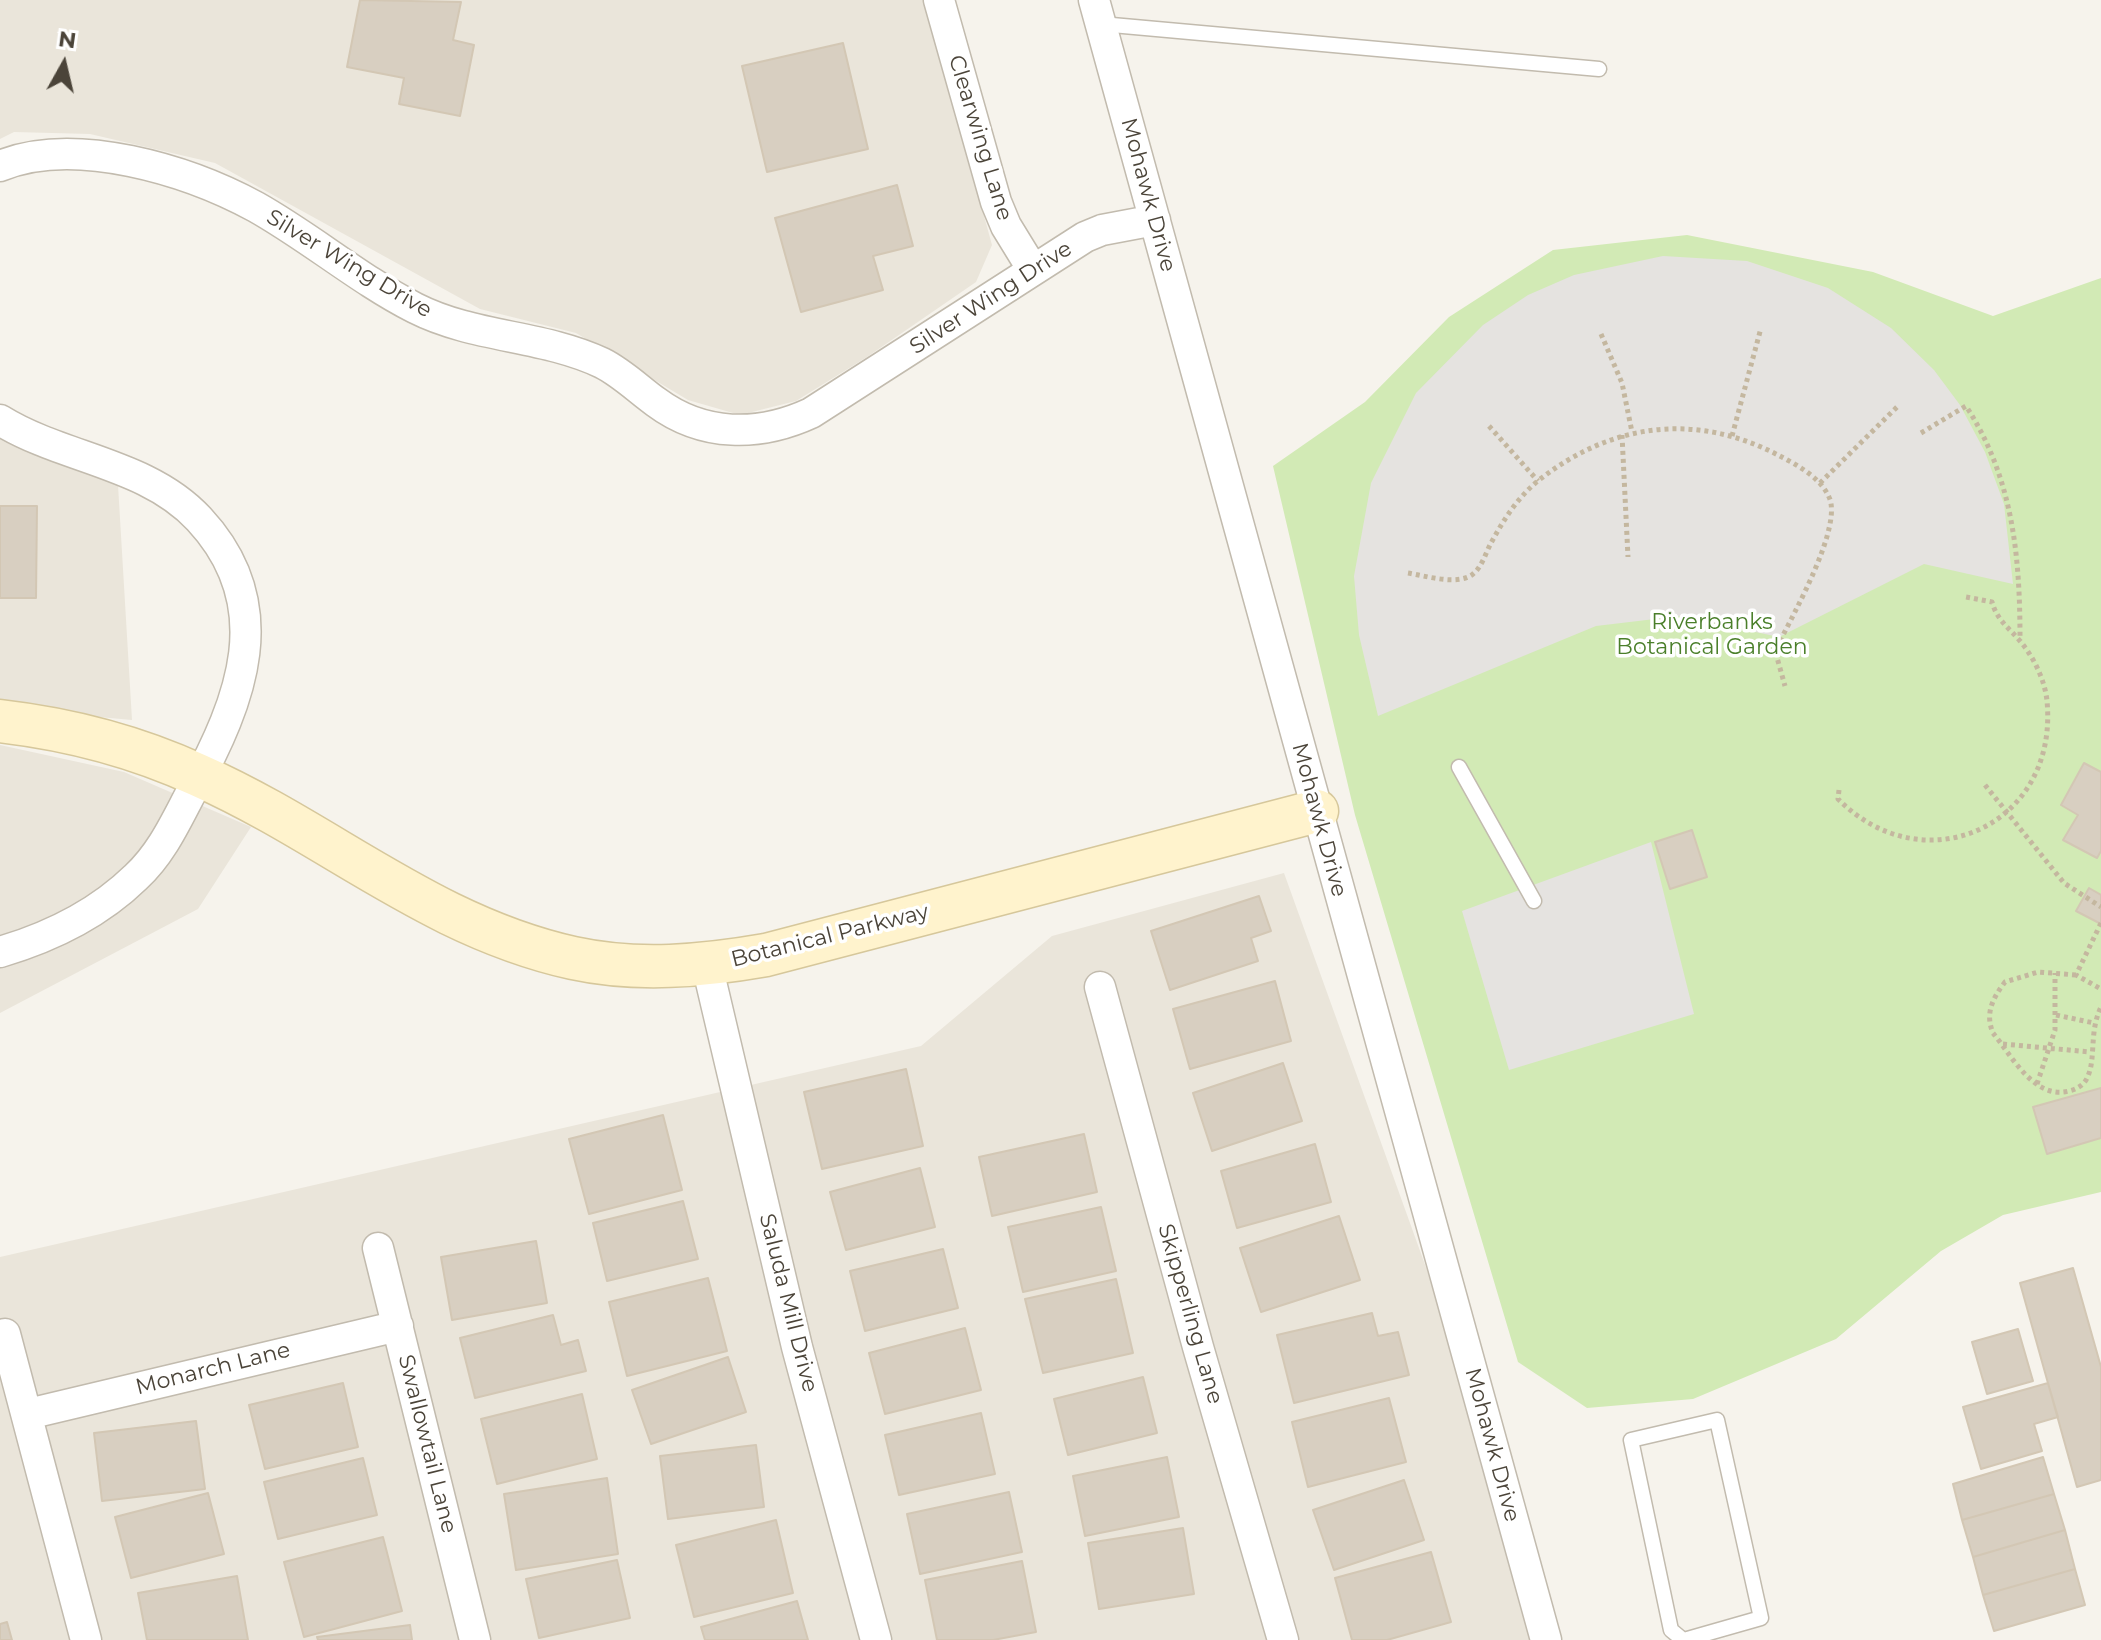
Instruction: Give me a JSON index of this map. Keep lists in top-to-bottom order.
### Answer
{
  "streets": {
    "street": [
      "Clearwing Lane",
      "Mohawk Drive",
      "Silver Wing Drive",
      "Botanical Parkway",
      "Saluda Mill Drive",
      "Skipperling Lane",
      "Monarch Lane",
      "Swallowtail Lane"
    ]
  },
  "crossings": [
    ["Clearwing Lane", "Silver Wing Drive"],
    ["Mohawk Drive", "Silver Wing Drive"],
    ["Mohawk Drive", "Botanical Parkway"],
    ["Botanical Parkway", "Saluda Mill Drive"],
    ["Monarch Lane", "Swallowtail Lane"]
  ],
  "parks": ["Riverbanks Botanical Garden"],
  "north": "top"
}
